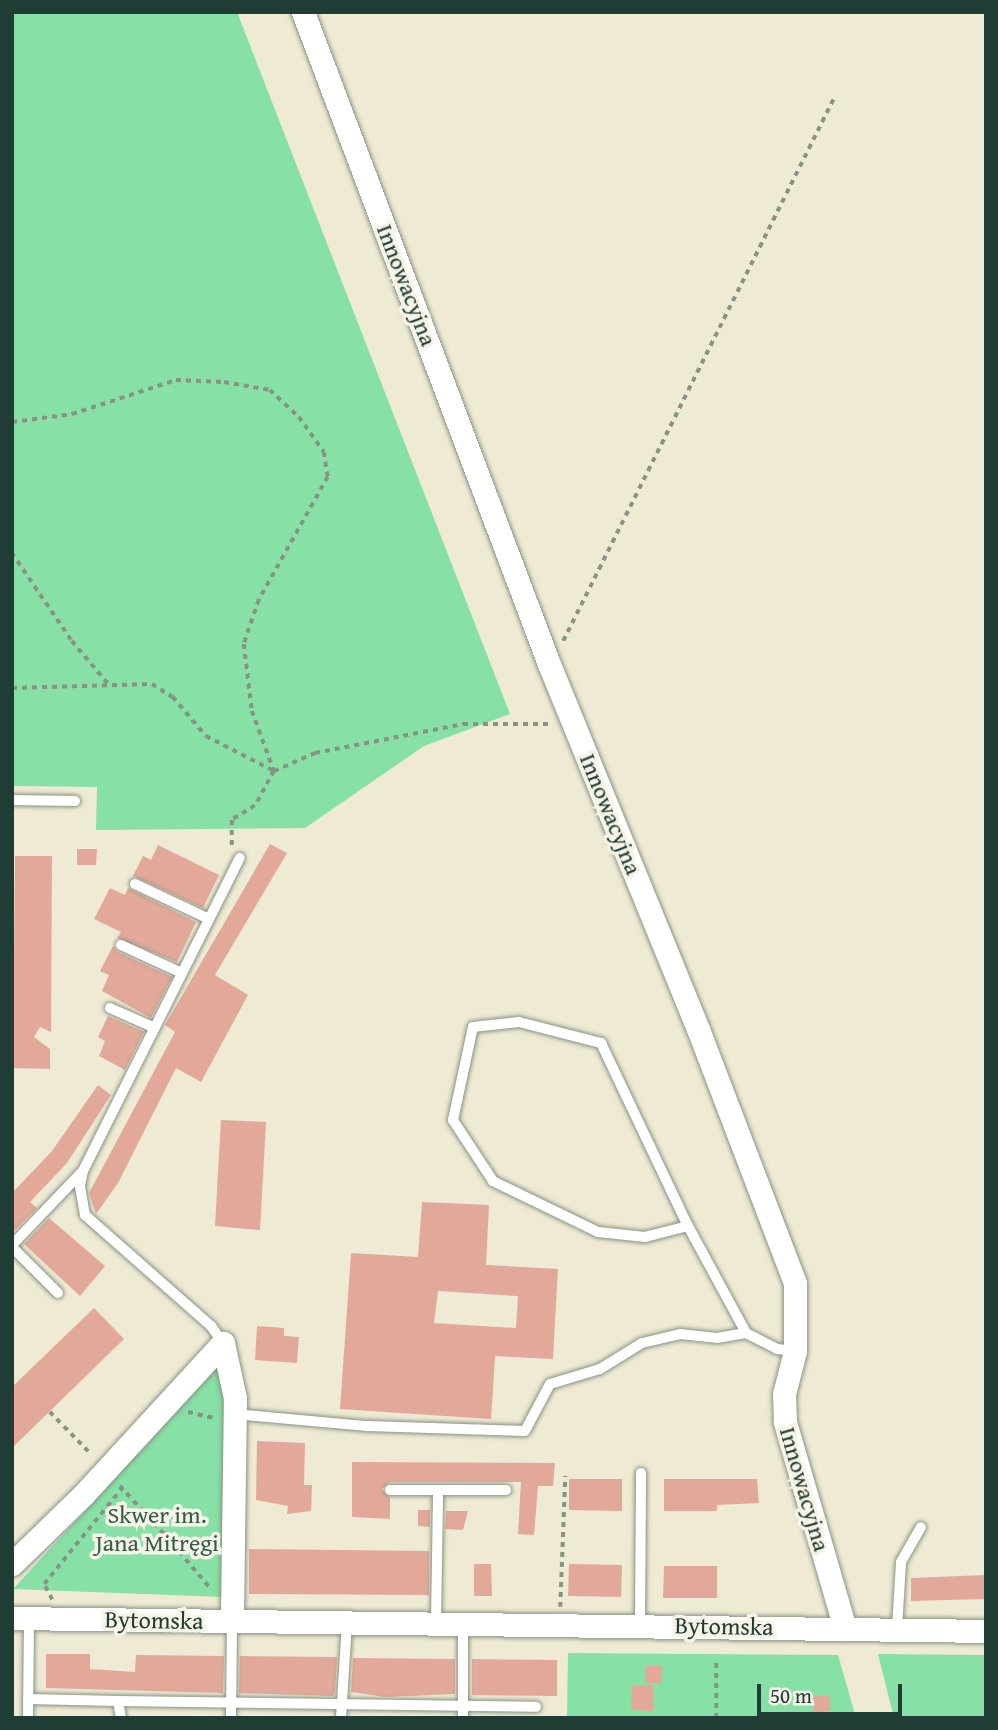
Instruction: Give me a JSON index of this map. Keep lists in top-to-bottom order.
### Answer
{
  "streets": {
    "street": ["Innowacyjna", "Bytomska"]
  },
  "crossings": [
    ["Innowacyjna", "Bytomska"]
  ],
  "parks": ["Skwer im. Jana Mitręgi"],
  "scale_bar": "50 m"
}
